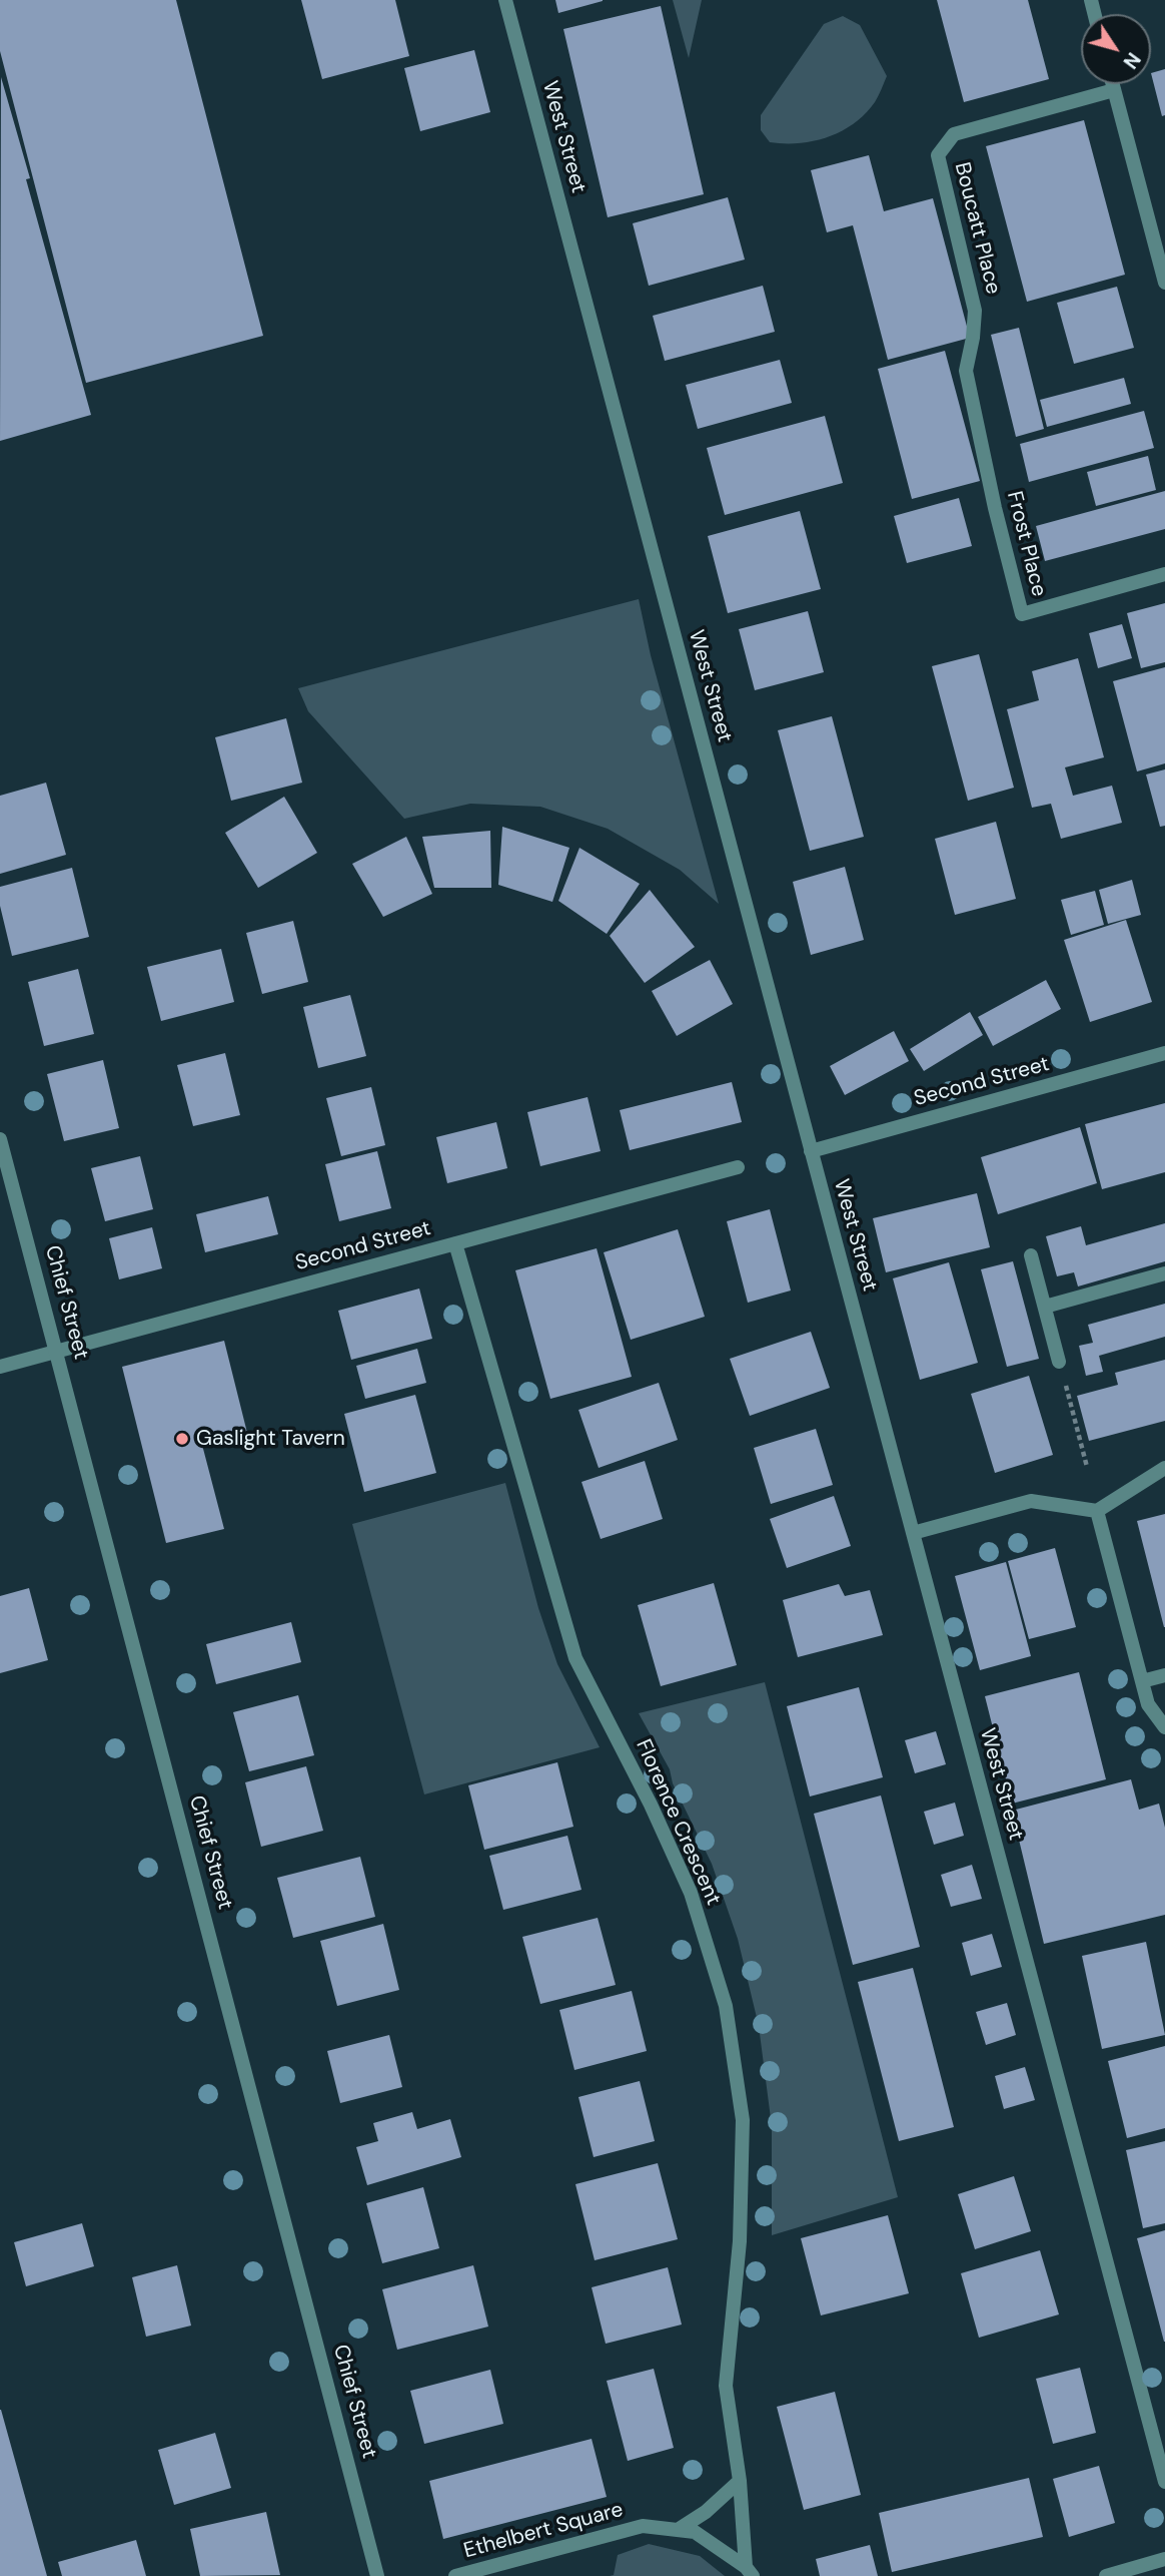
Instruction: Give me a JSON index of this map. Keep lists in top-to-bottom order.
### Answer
{
  "streets": {
    "street": [
      "West Street",
      "Boucatt Place",
      "Frost Place",
      "Second Street",
      "Chief Street",
      "Florence Crescent",
      "Ethelbert Square"
    ]
  },
  "crossings": [
    ["West Street", "Second Street"],
    ["Boucatt Place", "Frost Place"],
    ["Second Street", "Chief Street"],
    ["Second Street", "Florence Crescent"],
    ["Florence Crescent", "Ethelbert Square"]
  ],
  "places": ["Gaslight Tavern"],
  "north": "bottom right"
}
